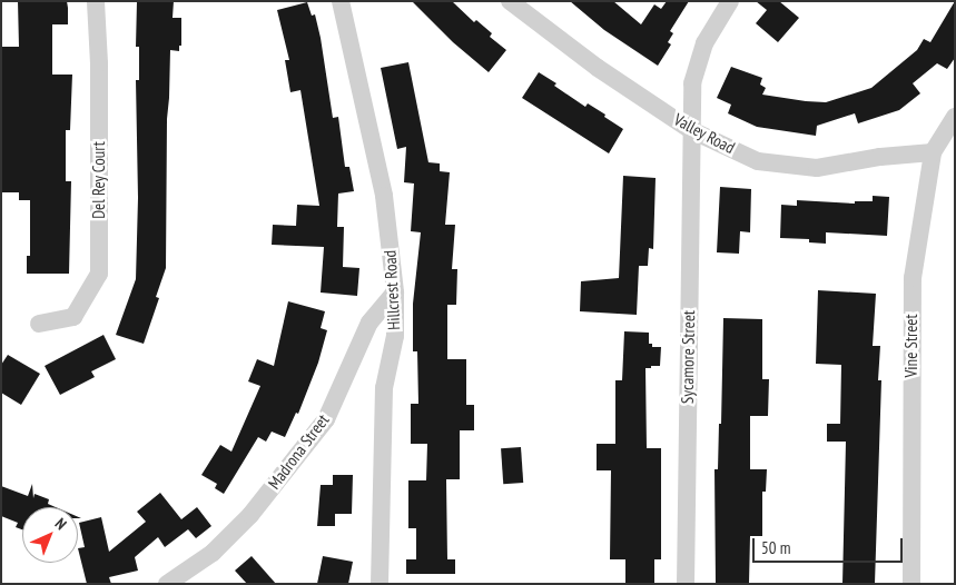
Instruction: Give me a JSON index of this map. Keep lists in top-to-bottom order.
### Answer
{
  "streets": {
    "street": [
      "Valley Road",
      "Del Rey Court",
      "Hillcrest Road",
      "Vine Street",
      "Sycamore Street",
      "Madrona Street"
    ]
  },
  "crossings": [
    ["Valley Road", "Vine Street"],
    ["Valley Road", "Sycamore Street"],
    ["Hillcrest Road", "Madrona Street"]
  ],
  "scale_bar": "50 m",
  "north": "top right"
}
